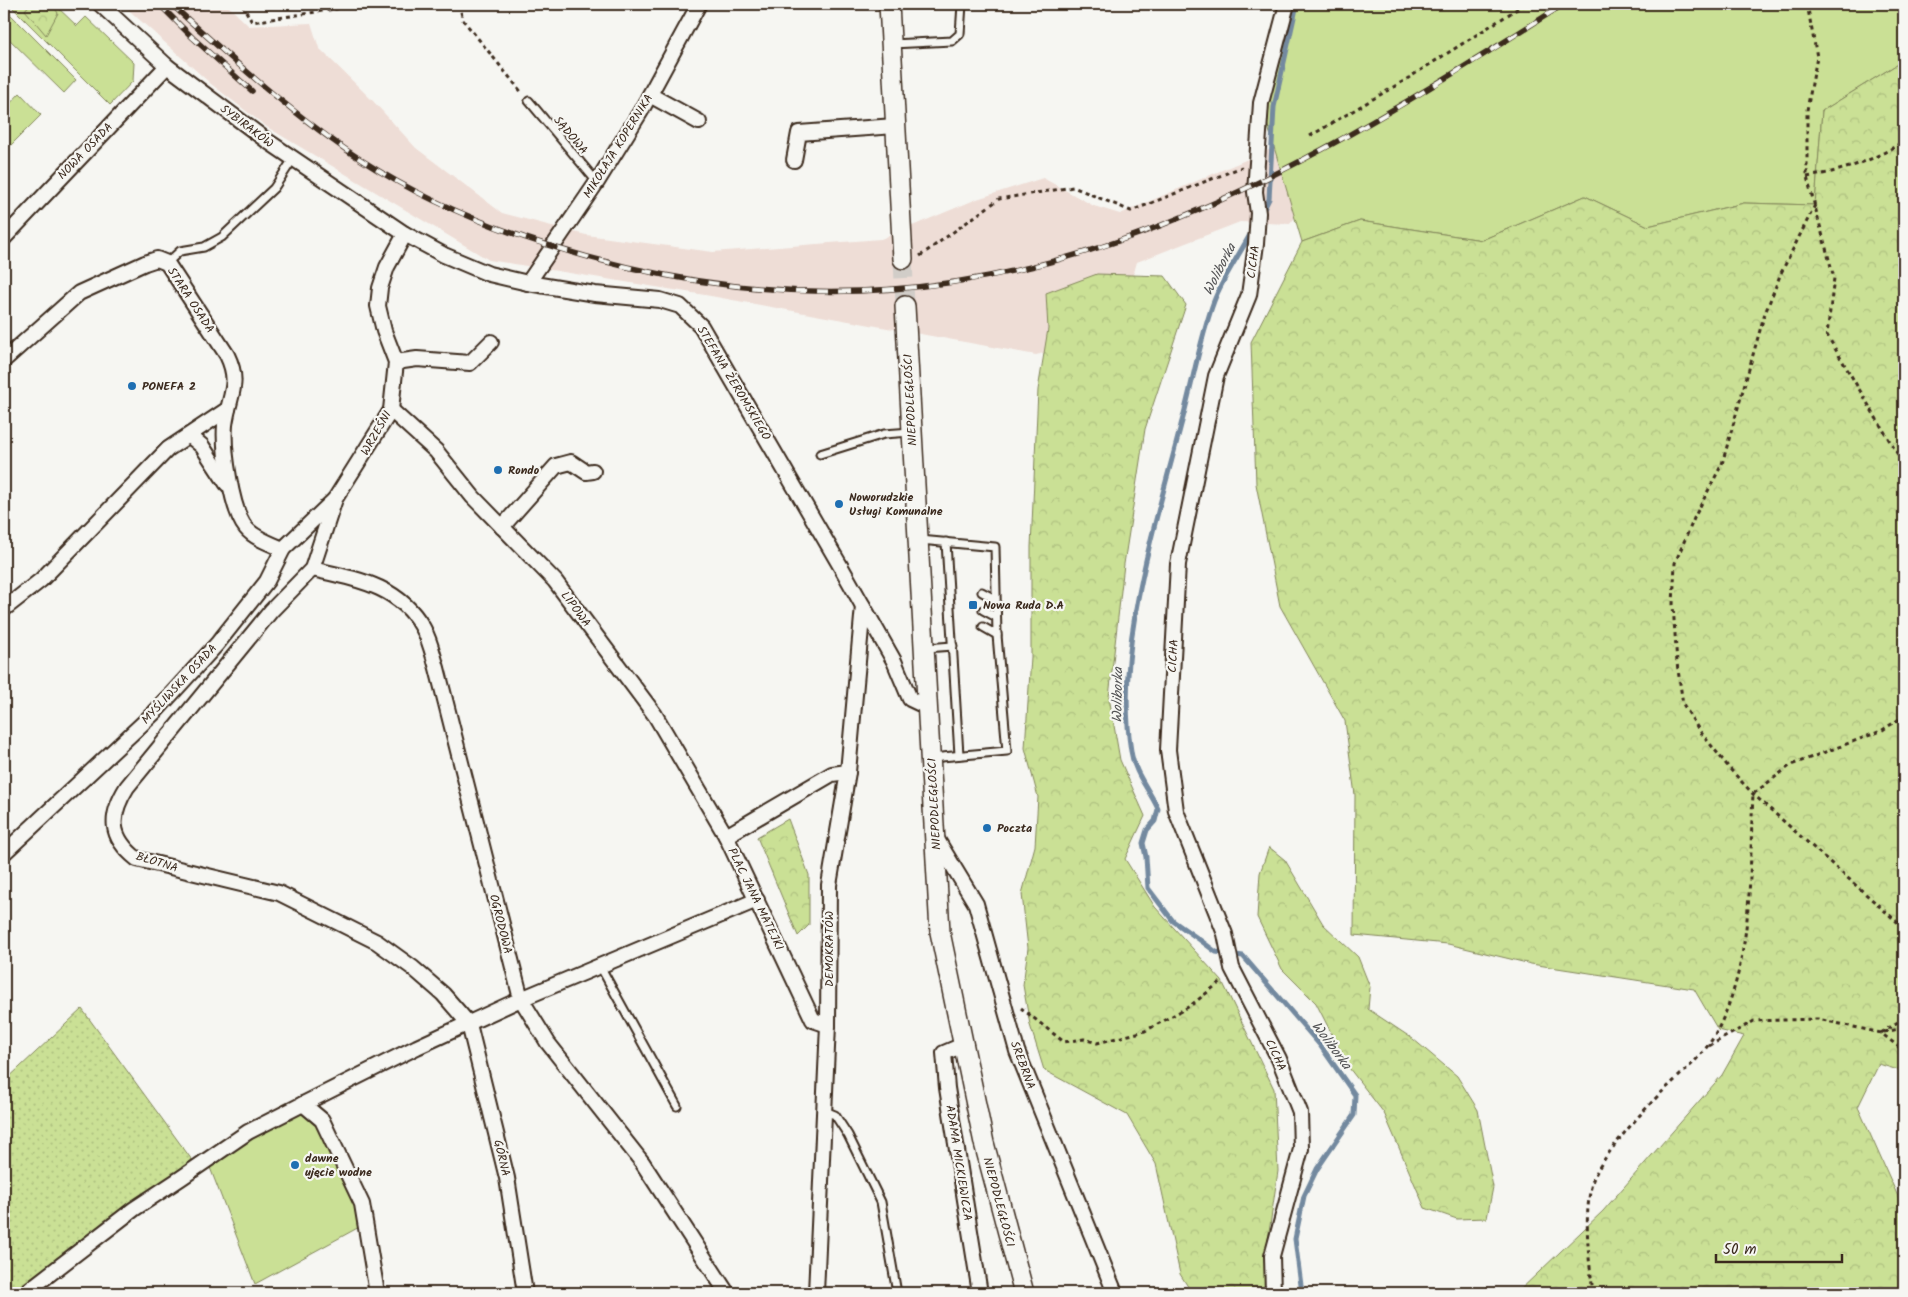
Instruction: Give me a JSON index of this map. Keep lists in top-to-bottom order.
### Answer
{
  "streets": {
    "street": [
      "SYBIRAKÓW",
      "MIKOŁAJA KOPERNIKA",
      "NOWA OSADA",
      "CICHA",
      "STARA OSADA",
      "STEFANA ŻEROMSKIEGO",
      "NIEPODLEGŁOŚCI",
      "WRZEŚNI",
      "LIPOWA",
      "MYŚLIWSKA OSADA",
      "BŁOTNA",
      "PLAC JANA MATEJKI",
      "OGRODOWA",
      "DEMOKRATÓW",
      "SREBRNA",
      "GÓRNA",
      "ADAMA MICKIEWICZA"
    ],
    "lane": ["SĄDOWA"]
  },
  "crossings": [
    ["SYBIRAKÓW", "NOWA OSADA"],
    ["SYBIRAKÓW", "STARA OSADA"],
    ["SYBIRAKÓW", "STEFANA ŻEROMSKIEGO"],
    ["SYBIRAKÓW", "WRZEŚNI"],
    ["SĄDOWA", "MIKOŁAJA KOPERNIKA"],
    ["MIKOŁAJA KOPERNIKA", "STEFANA ŻEROMSKIEGO"],
    ["STARA OSADA", "MYŚLIWSKA OSADA"],
    ["STEFANA ŻEROMSKIEGO", "NIEPODLEGŁOŚCI"],
    ["STEFANA ŻEROMSKIEGO", "WRZEŚNI"],
    ["STEFANA ŻEROMSKIEGO", "DEMOKRATÓW"],
    ["NIEPODLEGŁOŚCI", "SREBRNA"],
    ["NIEPODLEGŁOŚCI", "ADAMA MICKIEWICZA"],
    ["WRZEŚNI", "LIPOWA"],
    ["WRZEŚNI", "MYŚLIWSKA OSADA"],
    ["WRZEŚNI", "BŁOTNA"],
    ["WRZEŚNI", "OGRODOWA"],
    ["LIPOWA", "PLAC JANA MATEJKI"],
    ["BŁOTNA", "OGRODOWA"],
    ["BŁOTNA", "GÓRNA"],
    ["PLAC JANA MATEJKI", "DEMOKRATÓW"]
  ],
  "water": ["Woliborka"],
  "places": {
    "other": [
      "PONEFA 2",
      "Rondo",
      "Noworudzkie Usługi Komunalne",
      "Poczta",
      "dawne ujęcie wodne"
    ],
    "transit": ["Nowa Ruda D.A"]
  },
  "scale_bar": "50 m"
}
